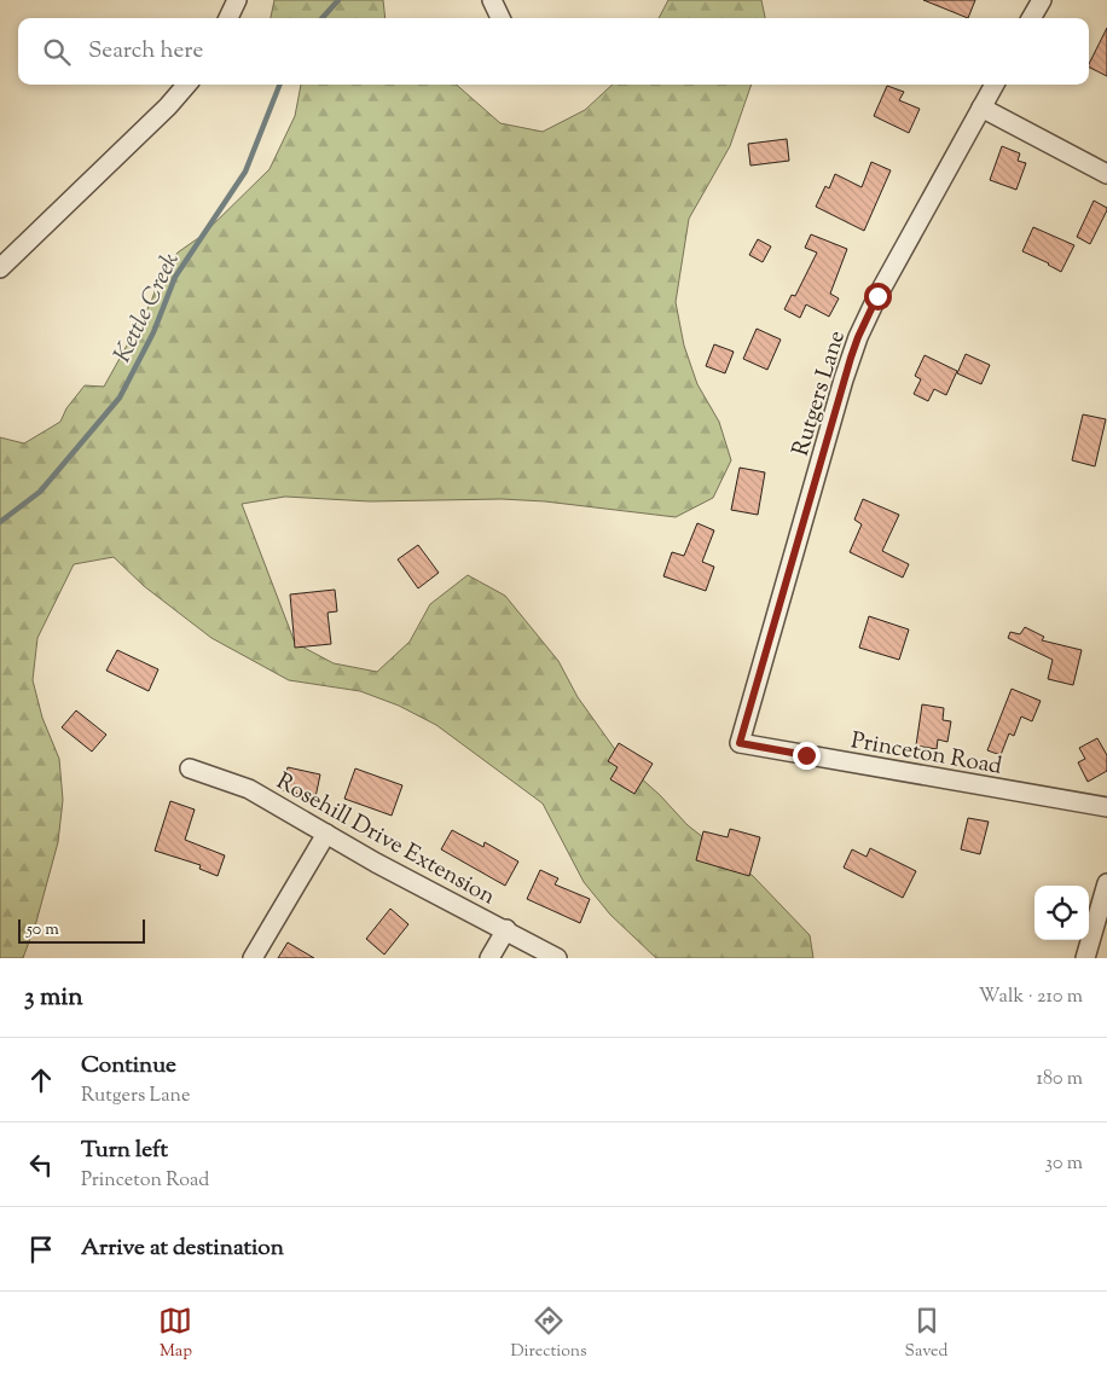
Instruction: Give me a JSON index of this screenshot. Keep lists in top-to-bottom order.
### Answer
{
  "streets": {
    "street": ["Rutgers Lane", "Princeton Road", "Rosehill Drive Extension"]
  },
  "crossings": [
    ["Rutgers Lane", "Princeton Road"]
  ],
  "water": ["Kettle Creek"],
  "scale_bar": "50 m",
  "page": {
    "search": "Search here",
    "scale": "50 m",
    "heading": ["3 min", "Walk · 210 m"],
    "list": [
      ["Continue", "Rutgers Lane", "180 m"],
      ["Turn left", "Princeton Road", "30 m"],
      "Arrive at destination"
    ],
    "nav": ["Map", "Directions", "Saved"]
  }
}
